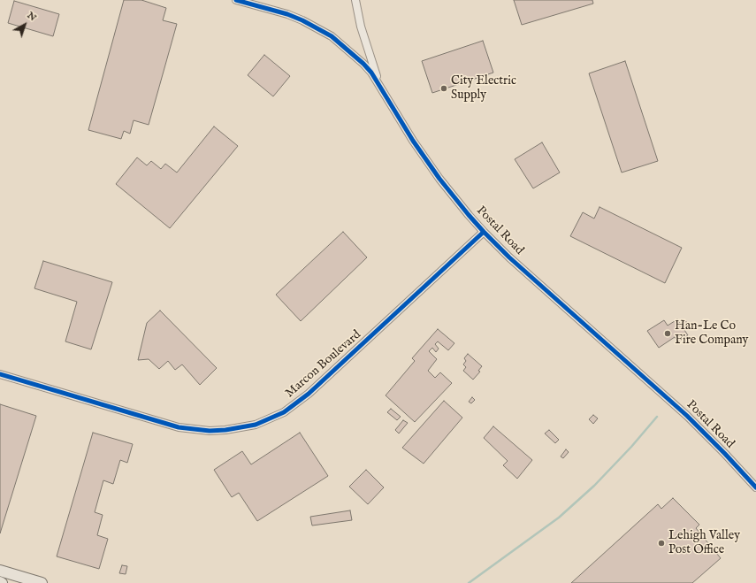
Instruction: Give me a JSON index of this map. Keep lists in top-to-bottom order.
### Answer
{
  "streets": {
    "street": ["Postal Road", "Marcon Boulevard"]
  },
  "crossings": [
    ["Postal Road", "Marcon Boulevard"]
  ],
  "places": ["City Electric Supply", "Han-Le Co Fire Company", "Lehigh Valley Post Office"],
  "north": "top right"
}
